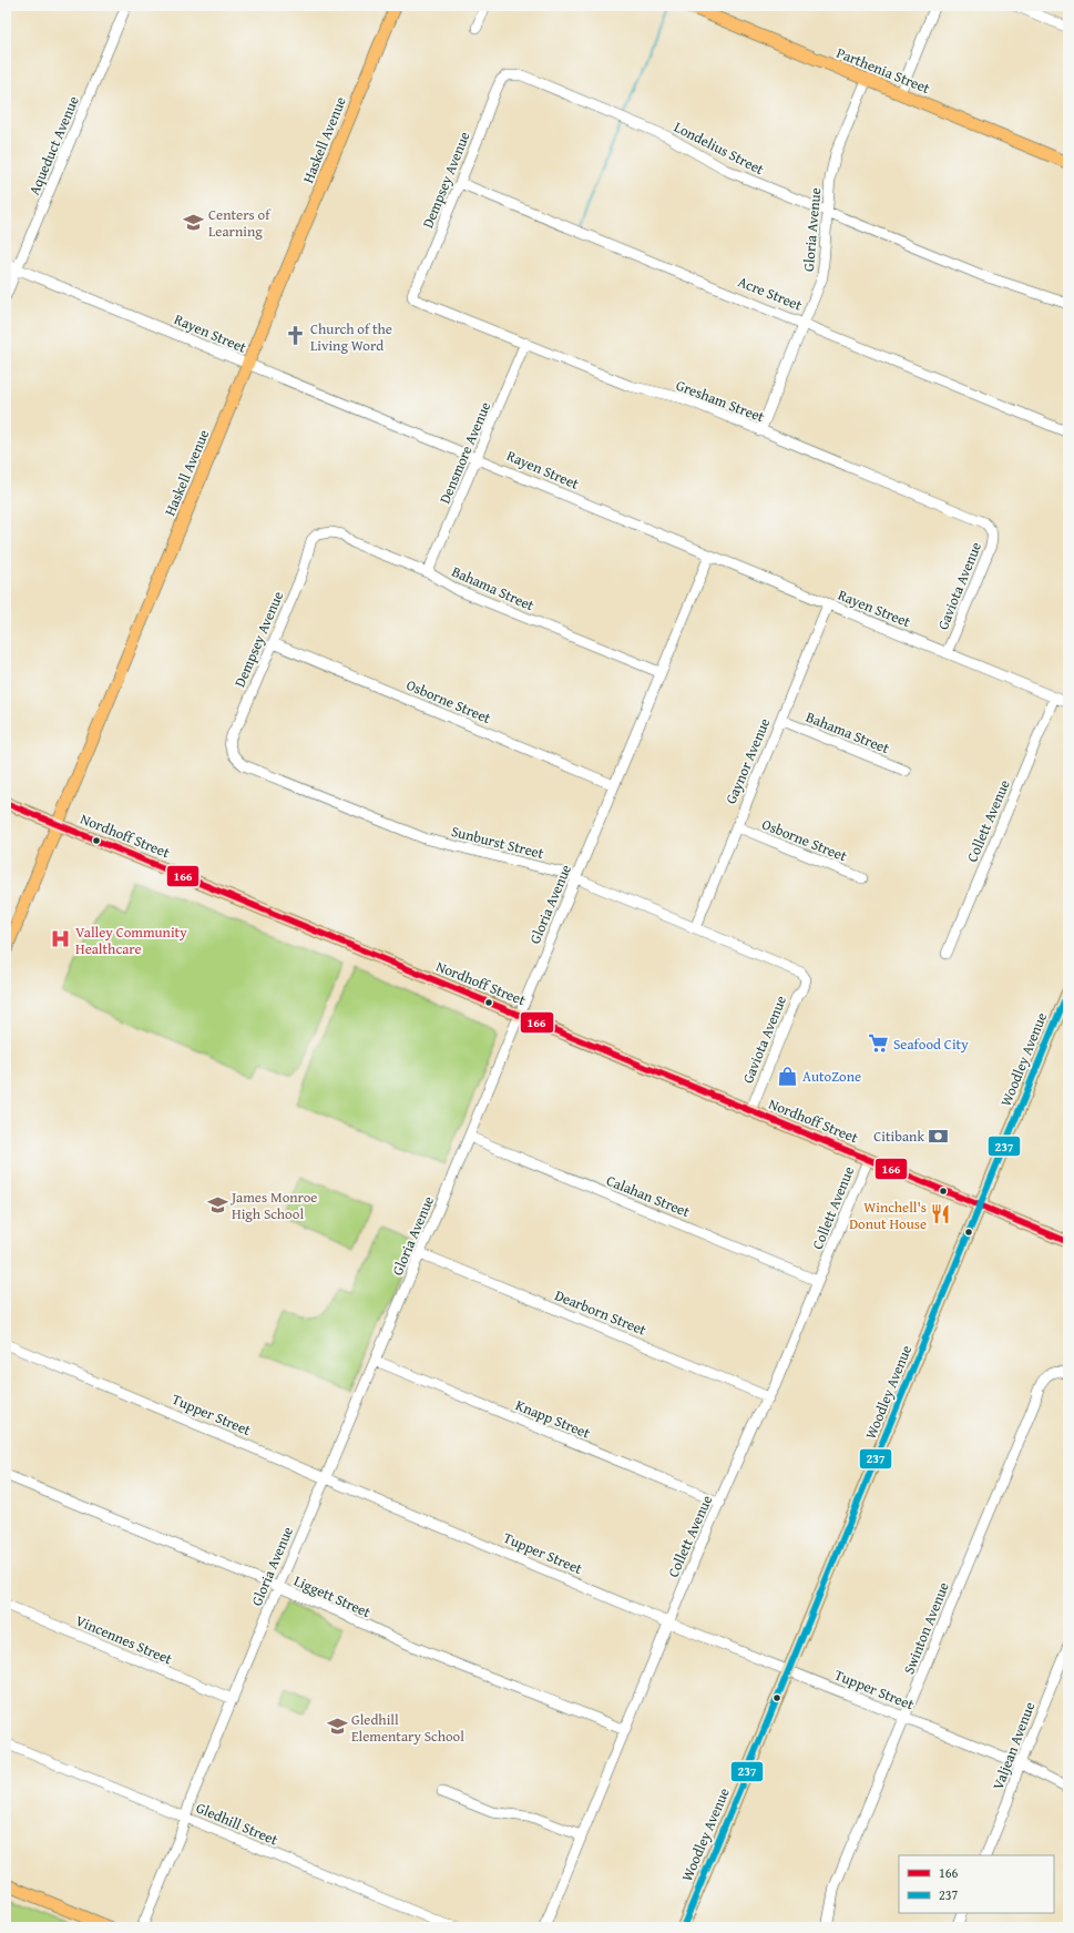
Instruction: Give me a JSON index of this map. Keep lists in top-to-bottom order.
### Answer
{
  "streets": {
    "main road": [
      "Parthenia Street",
      "Haskell Avenue",
      "Nordhoff Street",
      "Woodley Avenue"
    ],
    "street": [
      "Aqueduct Avenue",
      "Londelius Street",
      "Dempsey Avenue",
      "Gloria Avenue",
      "Acre Street",
      "Rayen Street",
      "Gresham Street",
      "Densmore Avenue",
      "Gaviota Avenue",
      "Bahama Street",
      "Osborne Street",
      "Gaynor Avenue",
      "Collett Avenue",
      "Sunburst Street",
      "Calahan Street",
      "Dearborn Street",
      "Tupper Street",
      "Knapp Street",
      "Liggett Street",
      "Swinton Avenue",
      "Vincennes Street",
      "Valjean Avenue",
      "Gledhill Street"
    ]
  },
  "crossings": [
    ["Parthenia Street", "Gloria Avenue"],
    ["Haskell Avenue", "Rayen Street"],
    ["Haskell Avenue", "Nordhoff Street"],
    ["Aqueduct Avenue", "Rayen Street"],
    ["Londelius Street", "Dempsey Avenue"],
    ["Londelius Street", "Gloria Avenue"],
    ["Dempsey Avenue", "Acre Street"],
    ["Dempsey Avenue", "Gresham Street"],
    ["Dempsey Avenue", "Bahama Street"],
    ["Dempsey Avenue", "Osborne Street"],
    ["Dempsey Avenue", "Sunburst Street"],
    ["Gloria Avenue", "Acre Street"],
    ["Gloria Avenue", "Rayen Street"],
    ["Gloria Avenue", "Gresham Street"],
    ["Gloria Avenue", "Bahama Street"],
    ["Gloria Avenue", "Osborne Street"],
    ["Gloria Avenue", "Nordhoff Street"],
    ["Gloria Avenue", "Sunburst Street"],
    ["Gloria Avenue", "Calahan Street"],
    ["Gloria Avenue", "Dearborn Street"],
    ["Gloria Avenue", "Tupper Street"],
    ["Gloria Avenue", "Knapp Street"],
    ["Gloria Avenue", "Liggett Street"],
    ["Gloria Avenue", "Vincennes Street"],
    ["Gloria Avenue", "Gledhill Street"],
    ["Rayen Street", "Densmore Avenue"],
    ["Rayen Street", "Gaviota Avenue"],
    ["Rayen Street", "Gaynor Avenue"],
    ["Rayen Street", "Collett Avenue"],
    ["Gresham Street", "Densmore Avenue"],
    ["Gresham Street", "Gaviota Avenue"],
    ["Densmore Avenue", "Bahama Street"],
    ["Gaviota Avenue", "Nordhoff Street"],
    ["Gaviota Avenue", "Sunburst Street"],
    ["Bahama Street", "Gaynor Avenue"],
    ["Osborne Street", "Gaynor Avenue"],
    ["Gaynor Avenue", "Sunburst Street"],
    ["Collett Avenue", "Nordhoff Street"],
    ["Collett Avenue", "Calahan Street"],
    ["Collett Avenue", "Dearborn Street"],
    ["Collett Avenue", "Tupper Street"],
    ["Collett Avenue", "Knapp Street"],
    ["Collett Avenue", "Liggett Street"],
    ["Nordhoff Street", "Woodley Avenue"],
    ["Woodley Avenue", "Tupper Street"],
    ["Tupper Street", "Swinton Avenue"],
    ["Tupper Street", "Valjean Avenue"]
  ],
  "places": {
    "school or university": ["Centers of Learning", "James Monroe High School", "Gledhill Elementary School"],
    "church": ["Church of the Living Word"],
    "hospital": ["Valley Community Healthcare"],
    "supermarket": ["Seafood City"],
    "shop": ["AutoZone"],
    "bank": ["Citibank"],
    "restaurant": ["Winchell's Donut House"]
  },
  "lines": ["transit line 166", "transit line 237"],
  "legend": ["166", "237"]
}
